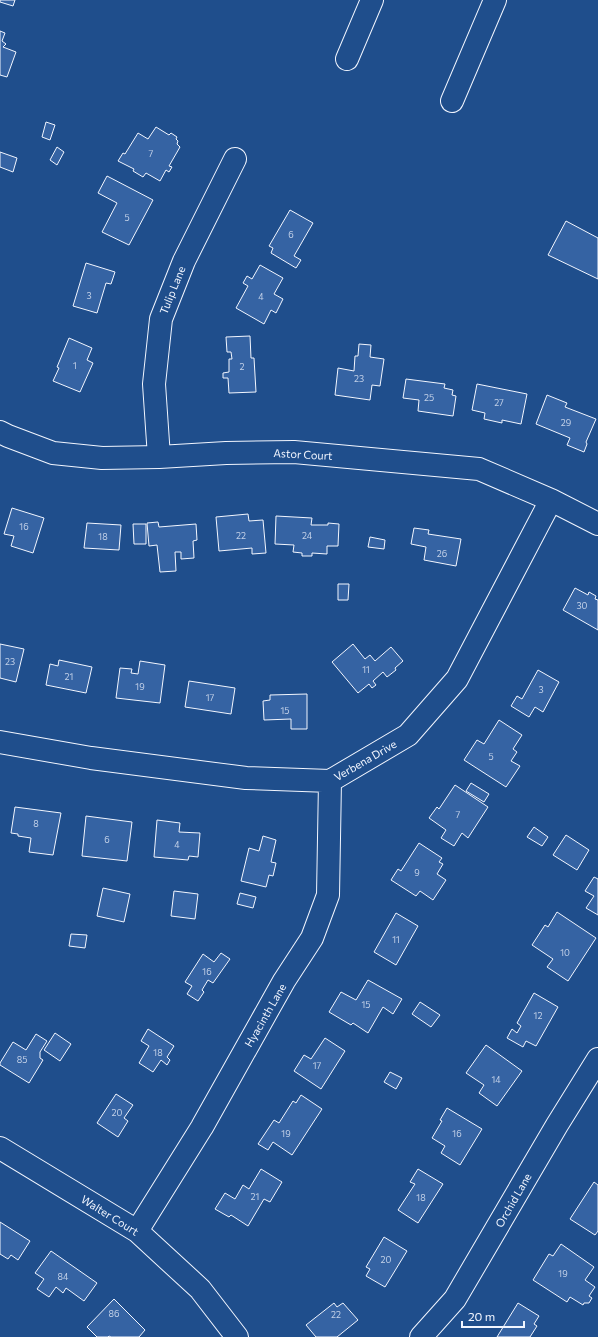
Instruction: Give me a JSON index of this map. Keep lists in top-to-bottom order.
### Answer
{
  "streets": {
    "street": [
      "Tulip Lane",
      "Astor Court",
      "Verbena Drive",
      "Hyacinth Lane",
      "Orchid Lane",
      "Walter Court"
    ]
  },
  "crossings": [
    ["Tulip Lane", "Astor Court"],
    ["Astor Court", "Verbena Drive"],
    ["Verbena Drive", "Hyacinth Lane"],
    ["Hyacinth Lane", "Walter Court"]
  ],
  "house_numbers": [
    "7",
    "5",
    "6",
    "3",
    "4",
    "1",
    "2",
    "23",
    "25",
    "27",
    "29",
    "16",
    "22",
    "24",
    "18",
    "26",
    "30",
    "23",
    "11",
    "21",
    "19",
    "3",
    "17",
    "15",
    "5",
    "7",
    "8",
    "6",
    "4",
    "9",
    "11",
    "10",
    "16",
    "15",
    "12",
    "18",
    "85",
    "17",
    "14",
    "20",
    "19",
    "16",
    "21",
    "18",
    "20",
    "19",
    "84",
    "86",
    "22"
  ],
  "scale_bar": "20 m"
}
